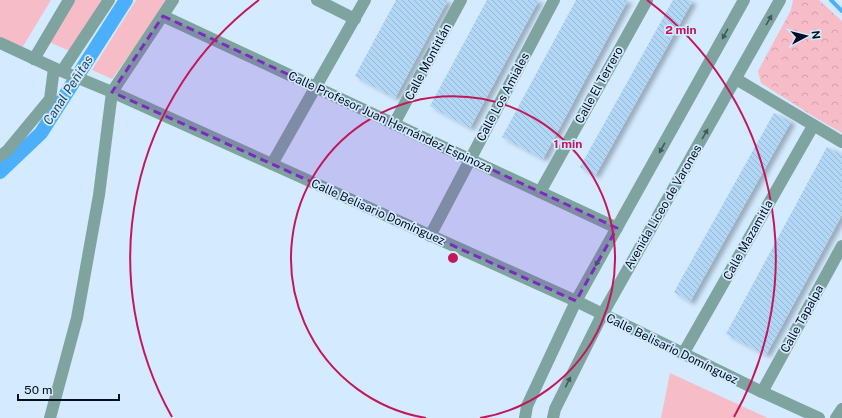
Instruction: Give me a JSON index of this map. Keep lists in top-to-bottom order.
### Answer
{
  "streets": {
    "street": [
      "Calle Montitlán",
      "Calle El Terrero",
      "Calle Los Amiales",
      "Calle Profesor Juan Hernández Espinoza",
      "Avenida Liceo de Varones",
      "Calle Belisario Domínguez",
      "Calle Mazamitla",
      "Calle Tapalpa"
    ]
  },
  "crossings": [
    ["Calle Montitlán", "Calle Profesor Juan Hernández Espinoza"],
    ["Calle El Terrero", "Calle Profesor Juan Hernández Espinoza"],
    ["Calle Los Amiales", "Calle Profesor Juan Hernández Espinoza"],
    ["Calle Los Amiales", "Calle Belisario Domínguez"],
    ["Avenida Liceo de Varones", "Calle Belisario Domínguez"],
    ["Calle Belisario Domínguez", "Calle Mazamitla"],
    ["Calle Belisario Domínguez", "Calle Tapalpa"]
  ],
  "water": ["Canal Peñitas"],
  "scale_bar": "50 m",
  "north": "right",
  "rings": ["2 min", "1 min"]
}
